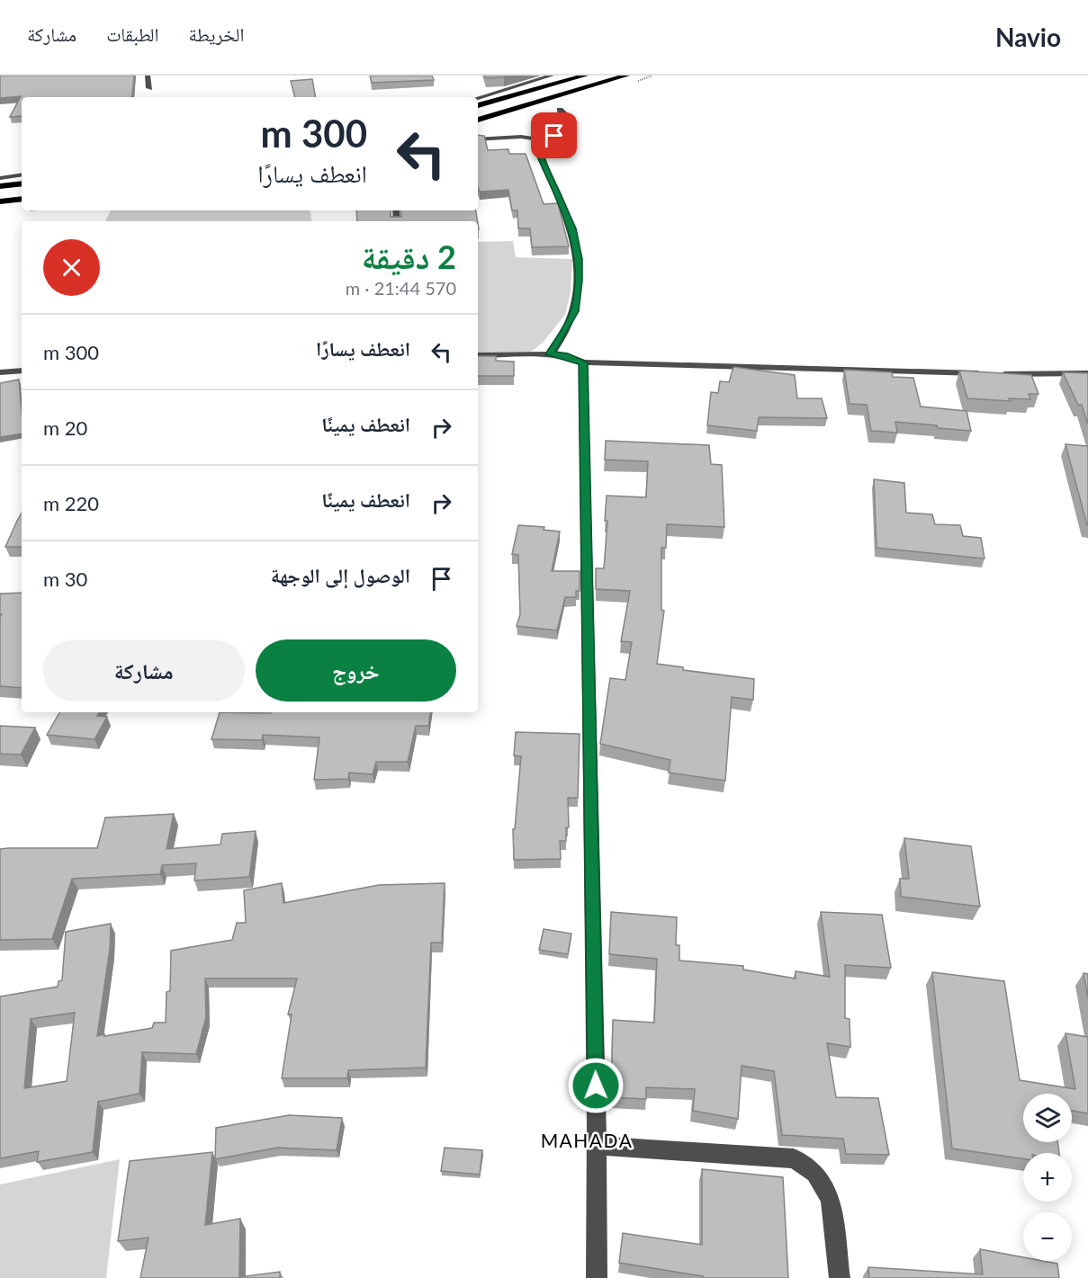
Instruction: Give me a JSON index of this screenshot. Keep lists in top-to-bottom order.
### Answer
{
  "districts": ["MAHADA"],
  "page": {
    "header": "Navio",
    "nav": ["الخريطة", "الطبقات", "مشاركة"],
    "turn": ["300 m", "انعطف يسارًا"],
    "heading": ["2 دقيقة", "570 m · 21:44"],
    "list": [
      {
        "name": "انعطف يسارًا",
        "value": "300 m"
      },
      {
        "name": "انعطف يمينًا",
        "value": "20 m"
      },
      {
        "name": "انعطف يمينًا",
        "value": "220 m"
      },
      {
        "name": "الوصول إلى الوجهة",
        "value": "30 m"
      }
    ],
    "buttons": ["خروج", "مشاركة"],
    "map_buttons": ["+", "−"]
  }
}
